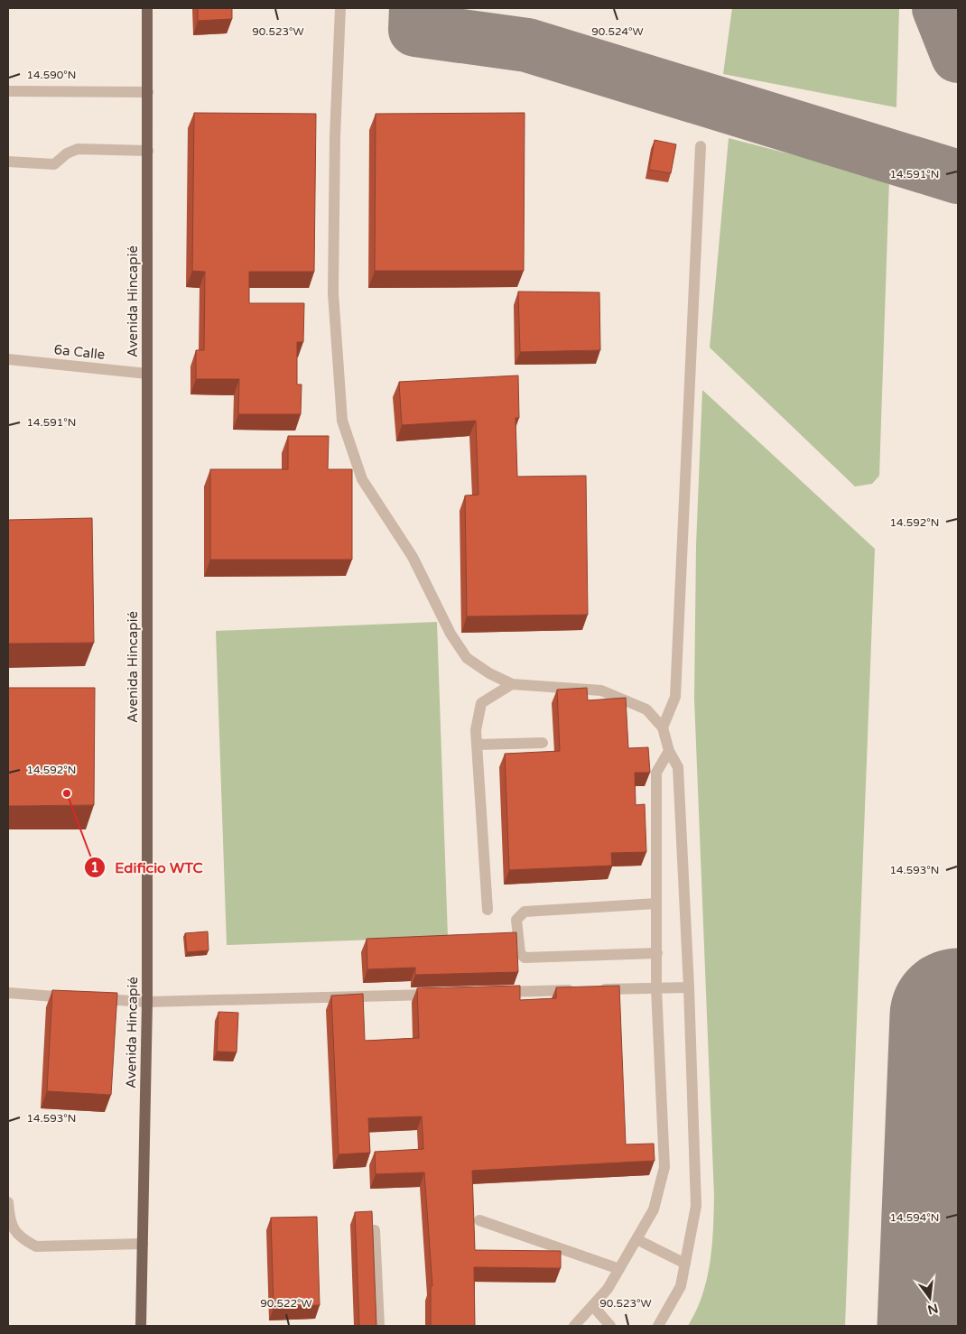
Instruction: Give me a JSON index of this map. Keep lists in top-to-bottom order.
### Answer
{
  "streets": {
    "main road": ["Avenida Hincapié"],
    "street": ["6a Calle"]
  },
  "crossings": [
    ["Avenida Hincapié", "6a Calle"]
  ],
  "places": ["Edificio WTC"],
  "north": "bottom",
  "coordinates": [
    "90.523°W",
    "90.524°W",
    "14.590°N",
    "14.591°N",
    "14.592°N",
    "14.593°N",
    "14.594°N",
    "90.522°W"
  ]
}
